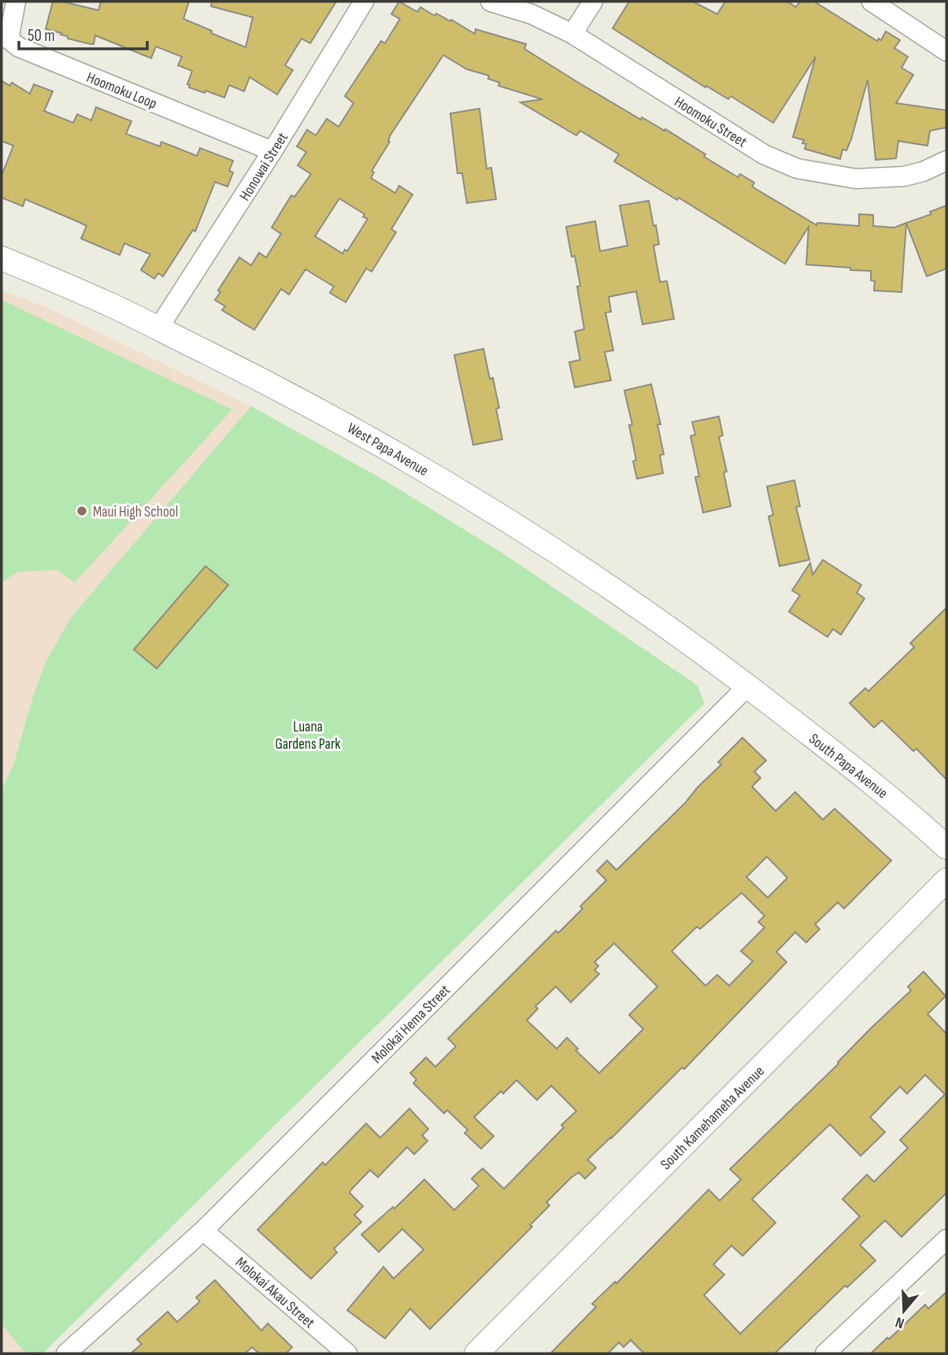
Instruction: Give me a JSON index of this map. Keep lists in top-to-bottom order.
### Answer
{
  "streets": {
    "street": [
      "Hoomoku Loop",
      "Hoomoku Street",
      "Honowai Street",
      "West Papa Avenue",
      "South Papa Avenue",
      "Molokai Hema Street",
      "South Kamehameha Avenue",
      "Molokai Akau Street"
    ]
  },
  "crossings": [
    ["Hoomoku Loop", "Honowai Street"],
    ["Honowai Street", "West Papa Avenue"],
    ["West Papa Avenue", "South Papa Avenue"],
    ["West Papa Avenue", "Molokai Hema Street"],
    ["South Papa Avenue", "Molokai Hema Street"],
    ["Molokai Hema Street", "Molokai Akau Street"]
  ],
  "parks": ["Luana Gardens Park"],
  "places": ["Maui High School"],
  "scale_bar": "50 m",
  "north": "bottom"
}
